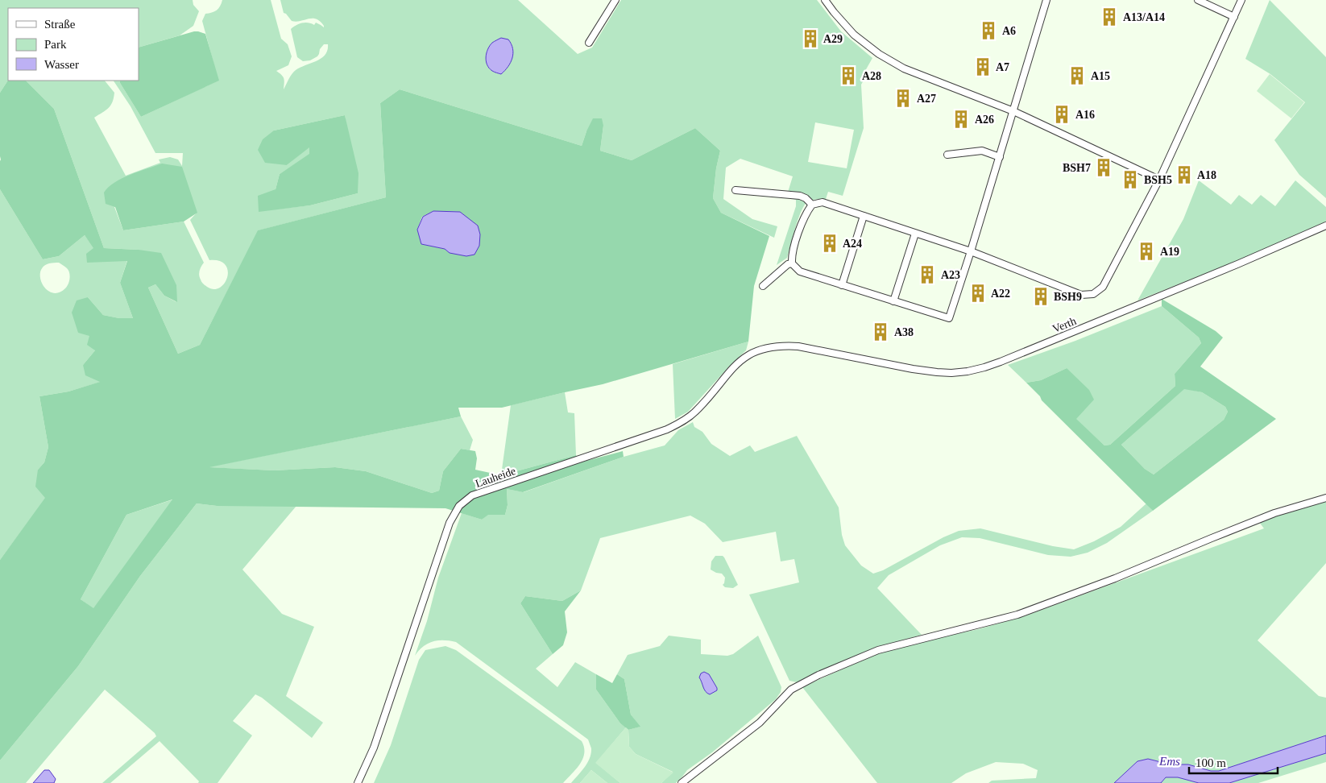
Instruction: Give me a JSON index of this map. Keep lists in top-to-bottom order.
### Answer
{
  "streets": {
    "street": ["Verth", "Lauheide"]
  },
  "crossings": [
    ["Verth", "Lauheide"]
  ],
  "water": ["Ems"],
  "places": {
    "building": [
      "A13/A14",
      "A6",
      "A29",
      "A7",
      "A28",
      "A15",
      "A27",
      "A16",
      "A26",
      "BSH7",
      "A18",
      "BSH5",
      "A24",
      "A19",
      "A23",
      "A22",
      "BSH9",
      "A38"
    ]
  },
  "legend": ["Straße", "Park", "Wasser"],
  "scale_bar": "100 m"
}
